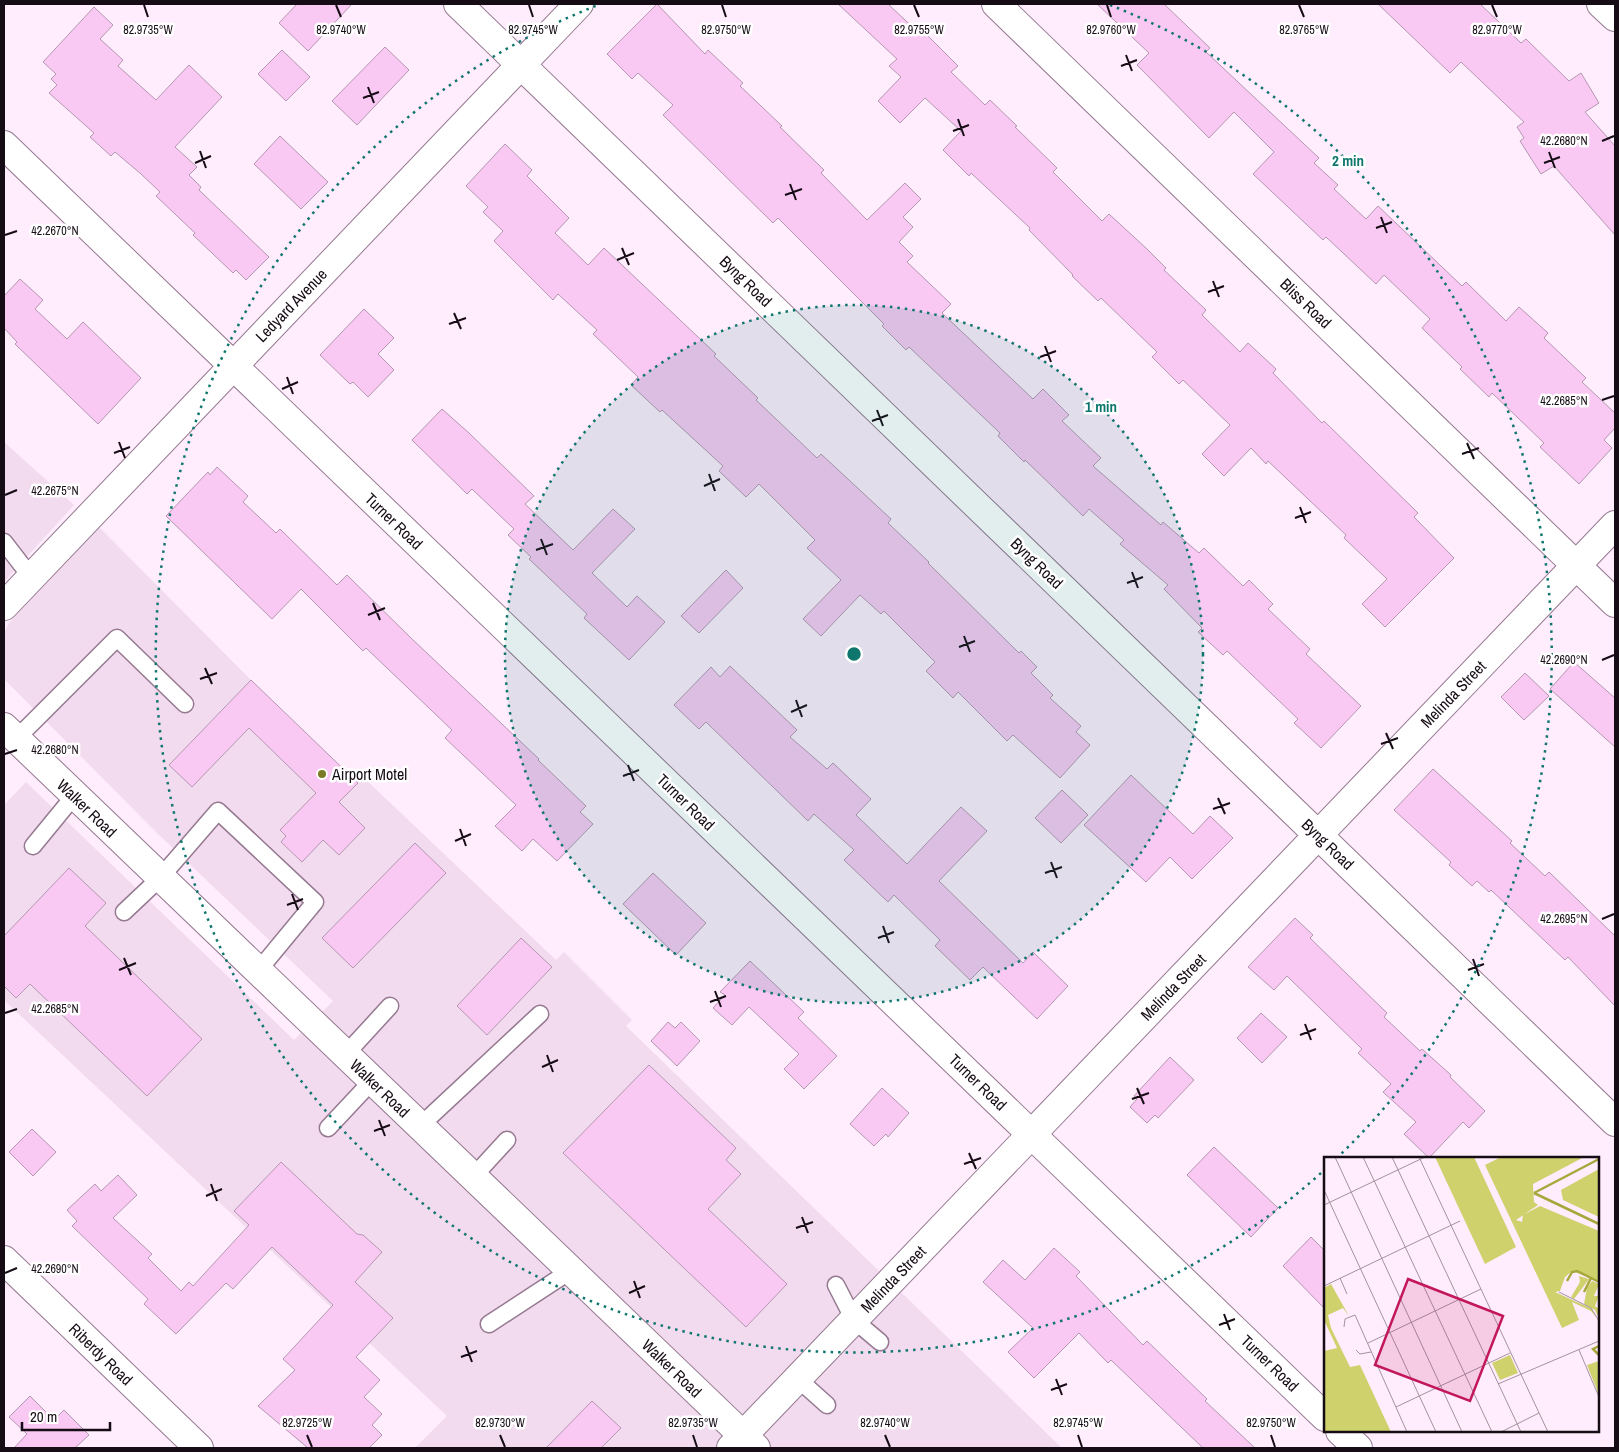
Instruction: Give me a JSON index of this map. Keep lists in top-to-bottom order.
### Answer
{
  "streets": {
    "street": [
      "Byng Road",
      "Bliss Road",
      "Ledyard Avenue",
      "Turner Road",
      "Melinda Street",
      "Walker Road",
      "Riberdy Road"
    ]
  },
  "crossings": [
    ["Byng Road", "Ledyard Avenue"],
    ["Byng Road", "Melinda Street"],
    ["Bliss Road", "Melinda Street"],
    ["Ledyard Avenue", "Turner Road"],
    ["Turner Road", "Melinda Street"],
    ["Melinda Street", "Walker Road"]
  ],
  "places": ["Airport Motel"],
  "scale_bar": "20 m",
  "coordinates": [
    "82.9760°W",
    "82.9735°W",
    "82.9740°W",
    "82.9745°W",
    "82.9750°W",
    "82.9755°W",
    "82.9765°W",
    "82.9770°W",
    "42.2680°N",
    "42.2670°N",
    "42.2685°N",
    "42.2675°N",
    "42.2690°N",
    "42.2695°N",
    "82.9725°W",
    "82.9730°W"
  ],
  "rings": ["2 min", "1 min"]
}
